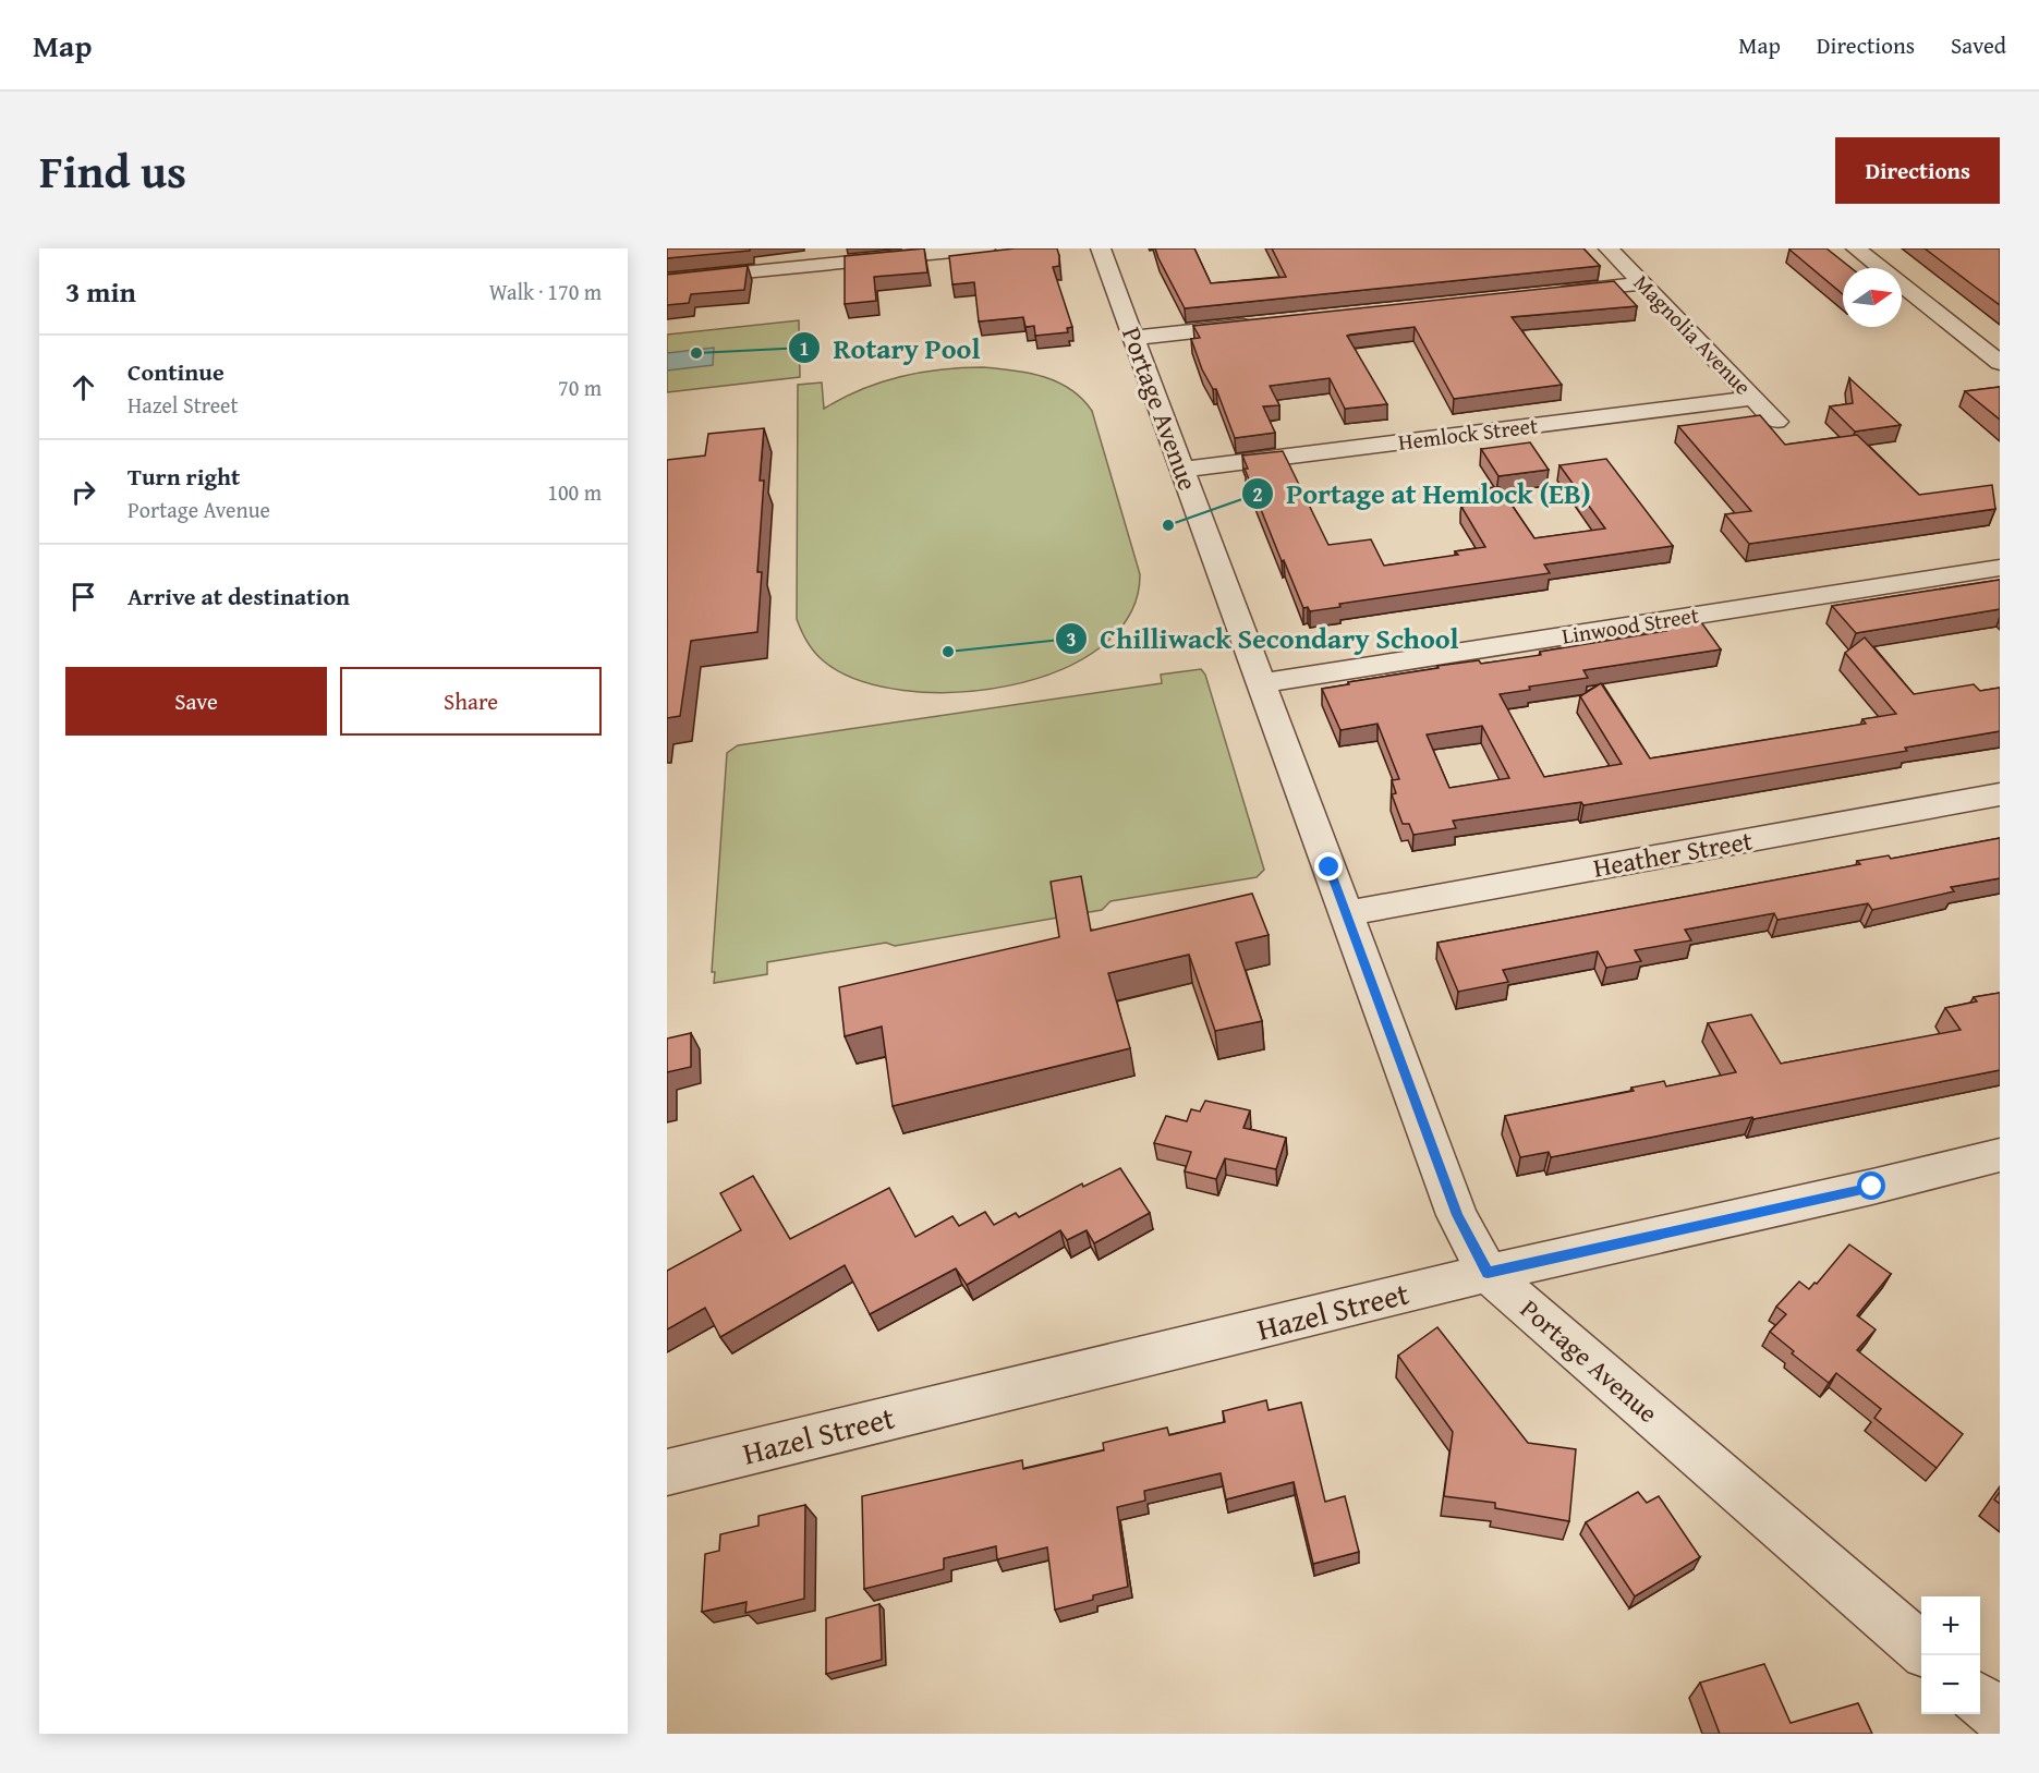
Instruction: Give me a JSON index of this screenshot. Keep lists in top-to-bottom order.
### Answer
{
  "streets": {
    "street": [
      "Magnolia Avenue",
      "Portage Avenue",
      "Hemlock Street",
      "Linwood Street",
      "Heather Street",
      "Hazel Street"
    ]
  },
  "crossings": [
    ["Magnolia Avenue", "Hemlock Street"],
    ["Portage Avenue", "Hemlock Street"],
    ["Portage Avenue", "Linwood Street"],
    ["Portage Avenue", "Heather Street"],
    ["Portage Avenue", "Hazel Street"]
  ],
  "places": ["Rotary Pool", "Portage at Hemlock (EB)", "Chilliwack Secondary School"],
  "north": "right",
  "page": {
    "header": "Map",
    "nav": ["Map", "Directions", "Saved"],
    "title": "Find us",
    "buttons": [
      "Directions",
      ["Save", "Share"]
    ],
    "heading": ["3 min", "Walk · 170 m"],
    "list": [
      ["Continue", "Hazel Street", "70 m"],
      ["Turn right", "Portage Avenue", "100 m"],
      "Arrive at destination"
    ],
    "map_buttons": ["+", "−"]
  }
}
